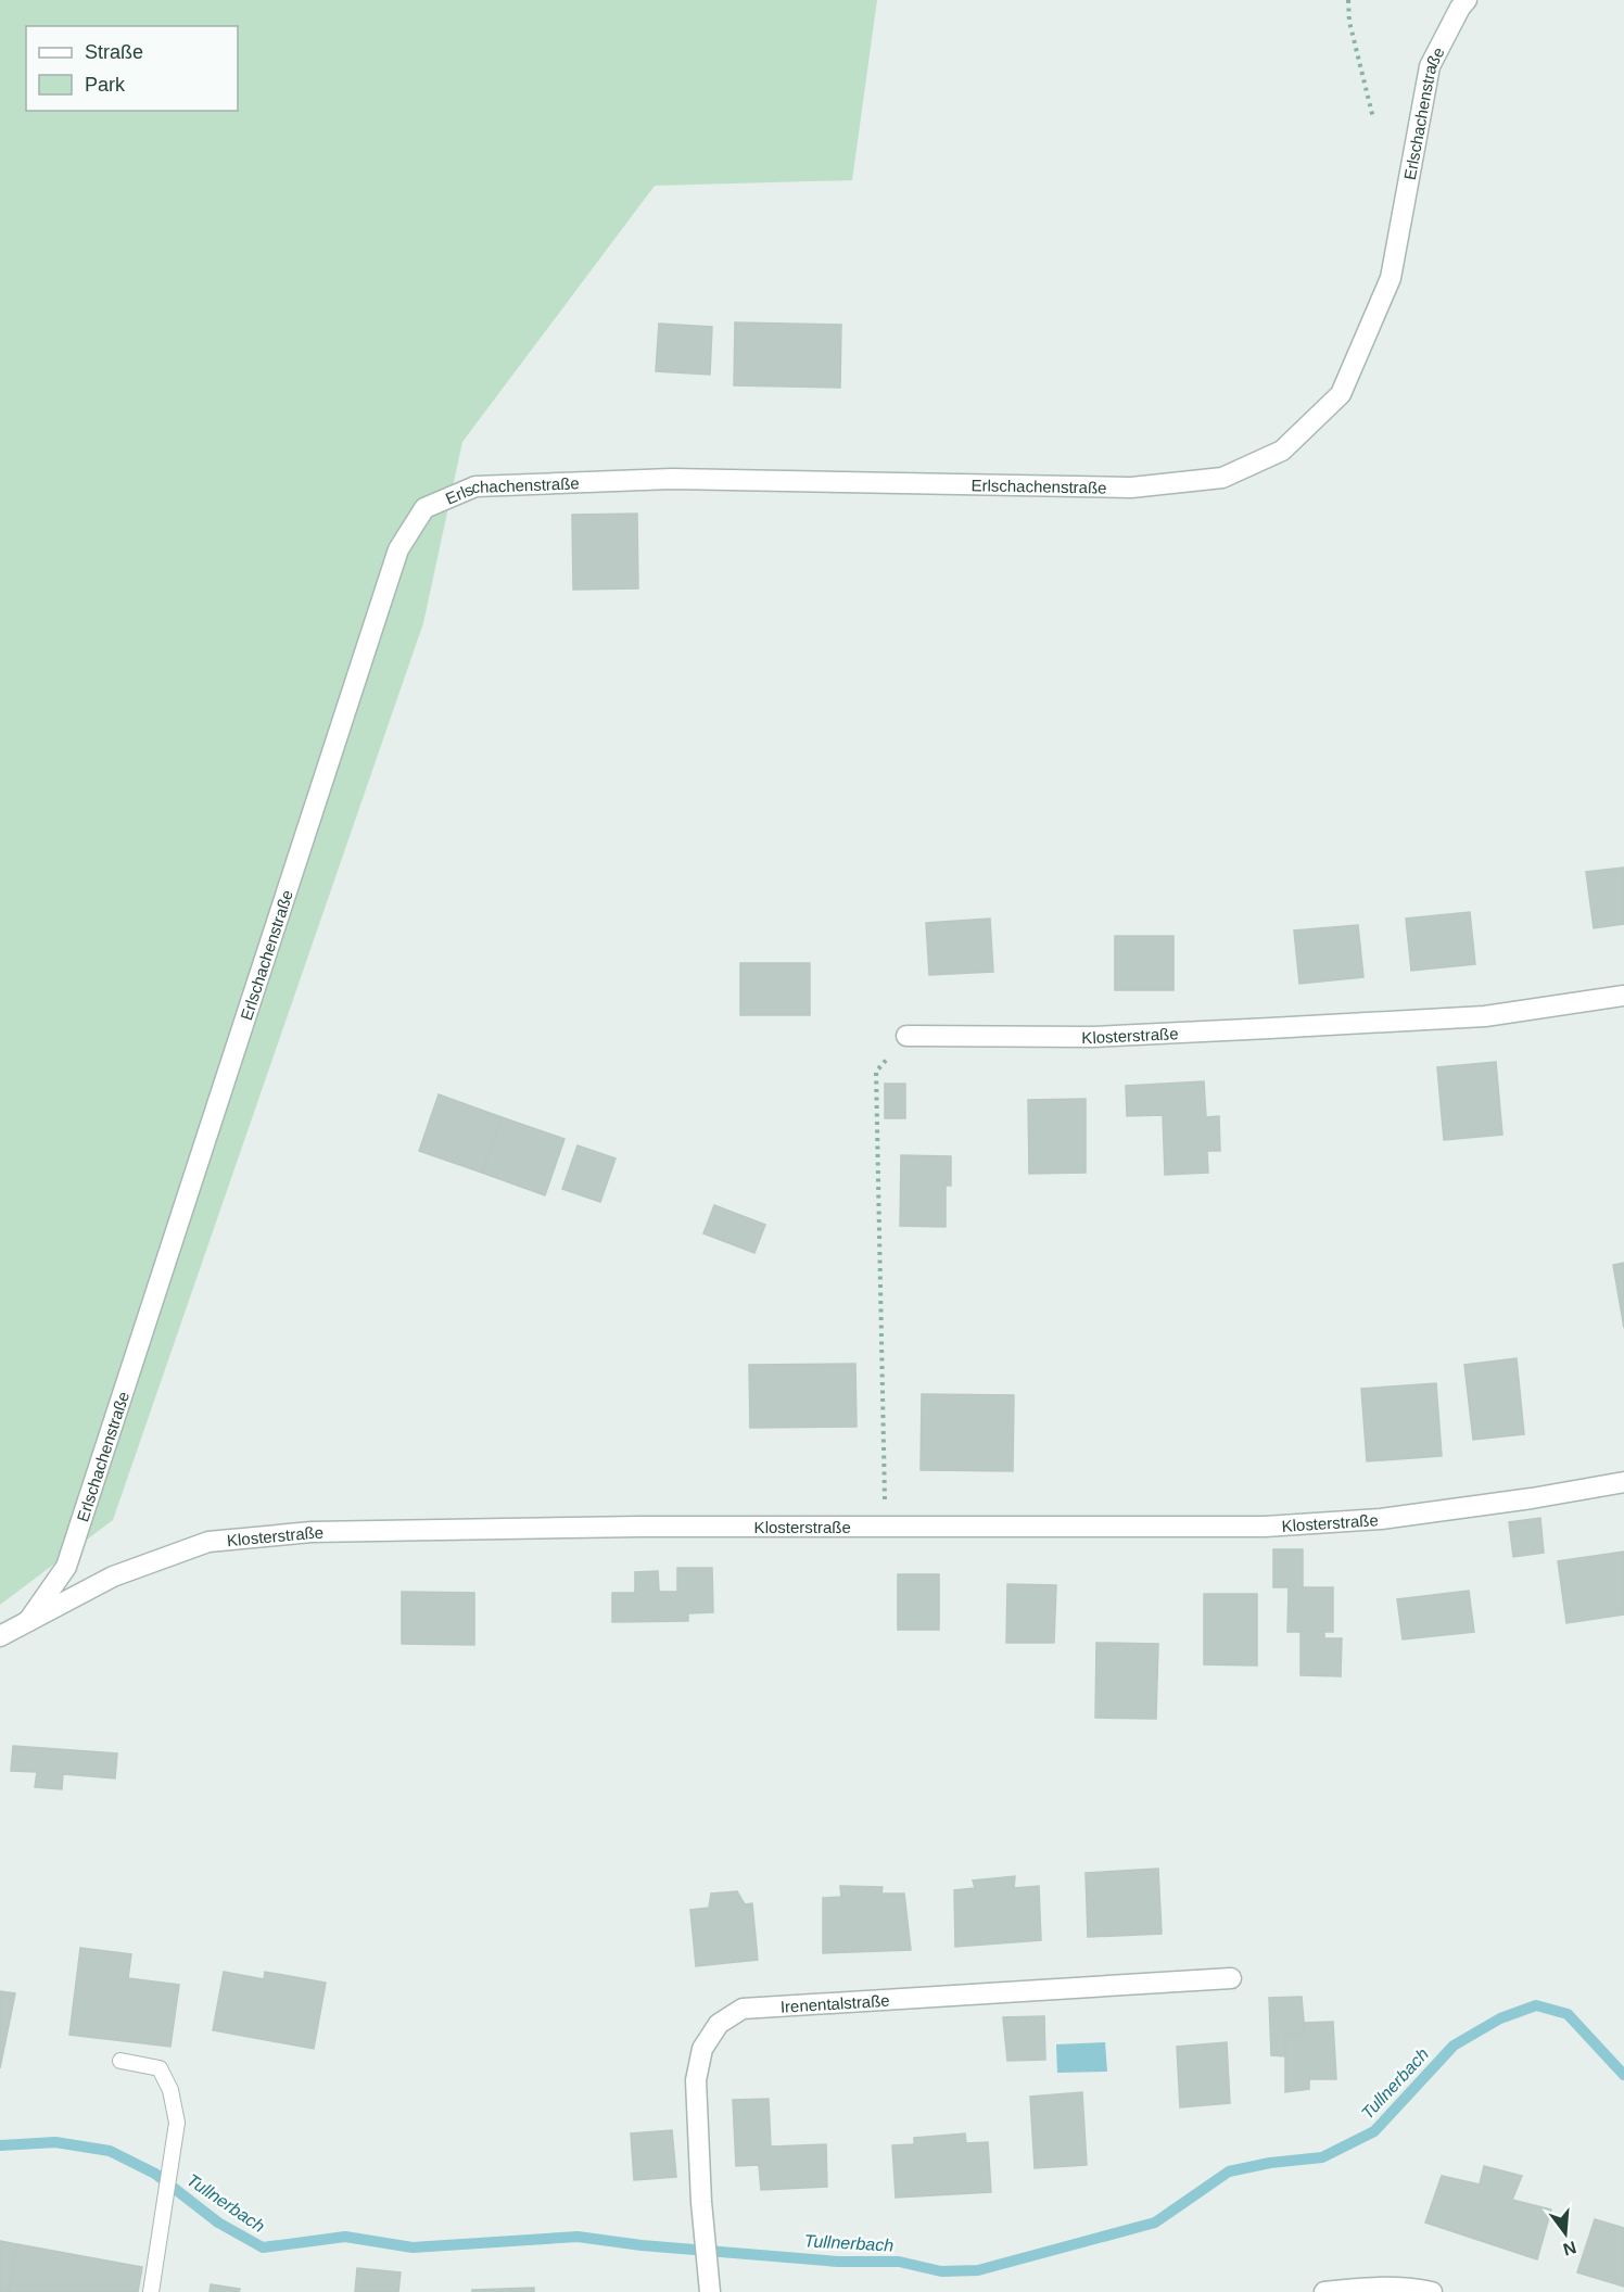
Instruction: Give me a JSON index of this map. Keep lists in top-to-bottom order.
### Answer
{
  "streets": {
    "street": ["Erlschachenstraße", "Klosterstraße", "Irenentalstraße"]
  },
  "crossings": [
    ["Erlschachenstraße", "Klosterstraße"]
  ],
  "water": ["Tullnerbach"],
  "legend": ["Straße", "Park"],
  "north": "bottom"
}
